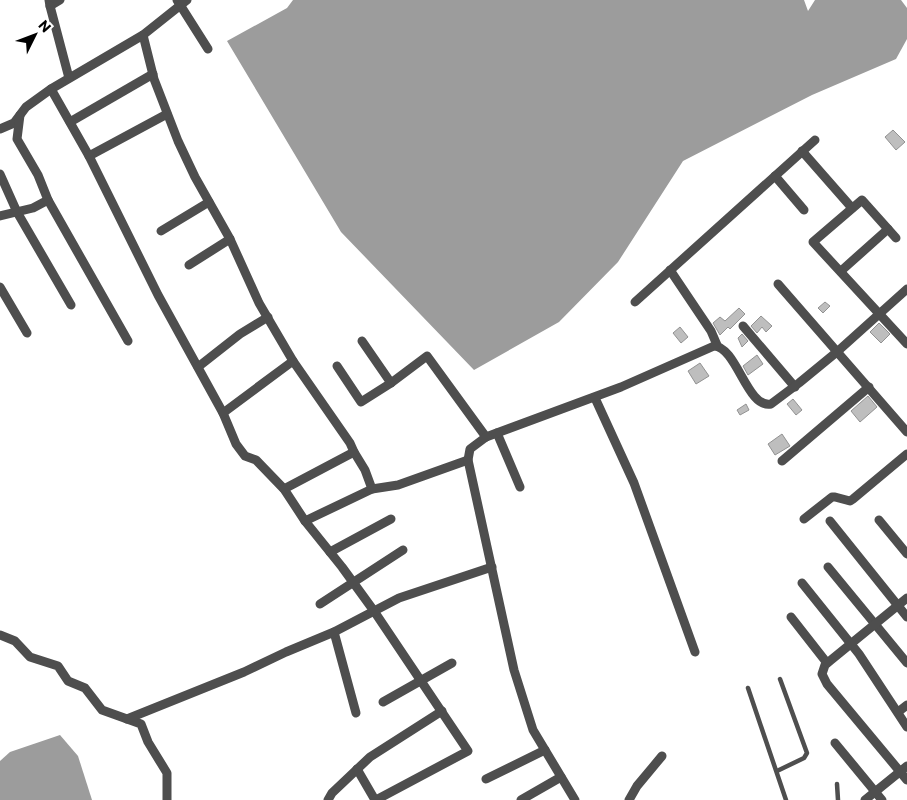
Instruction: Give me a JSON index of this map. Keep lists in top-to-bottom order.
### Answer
{
  "north": "top right"
}
